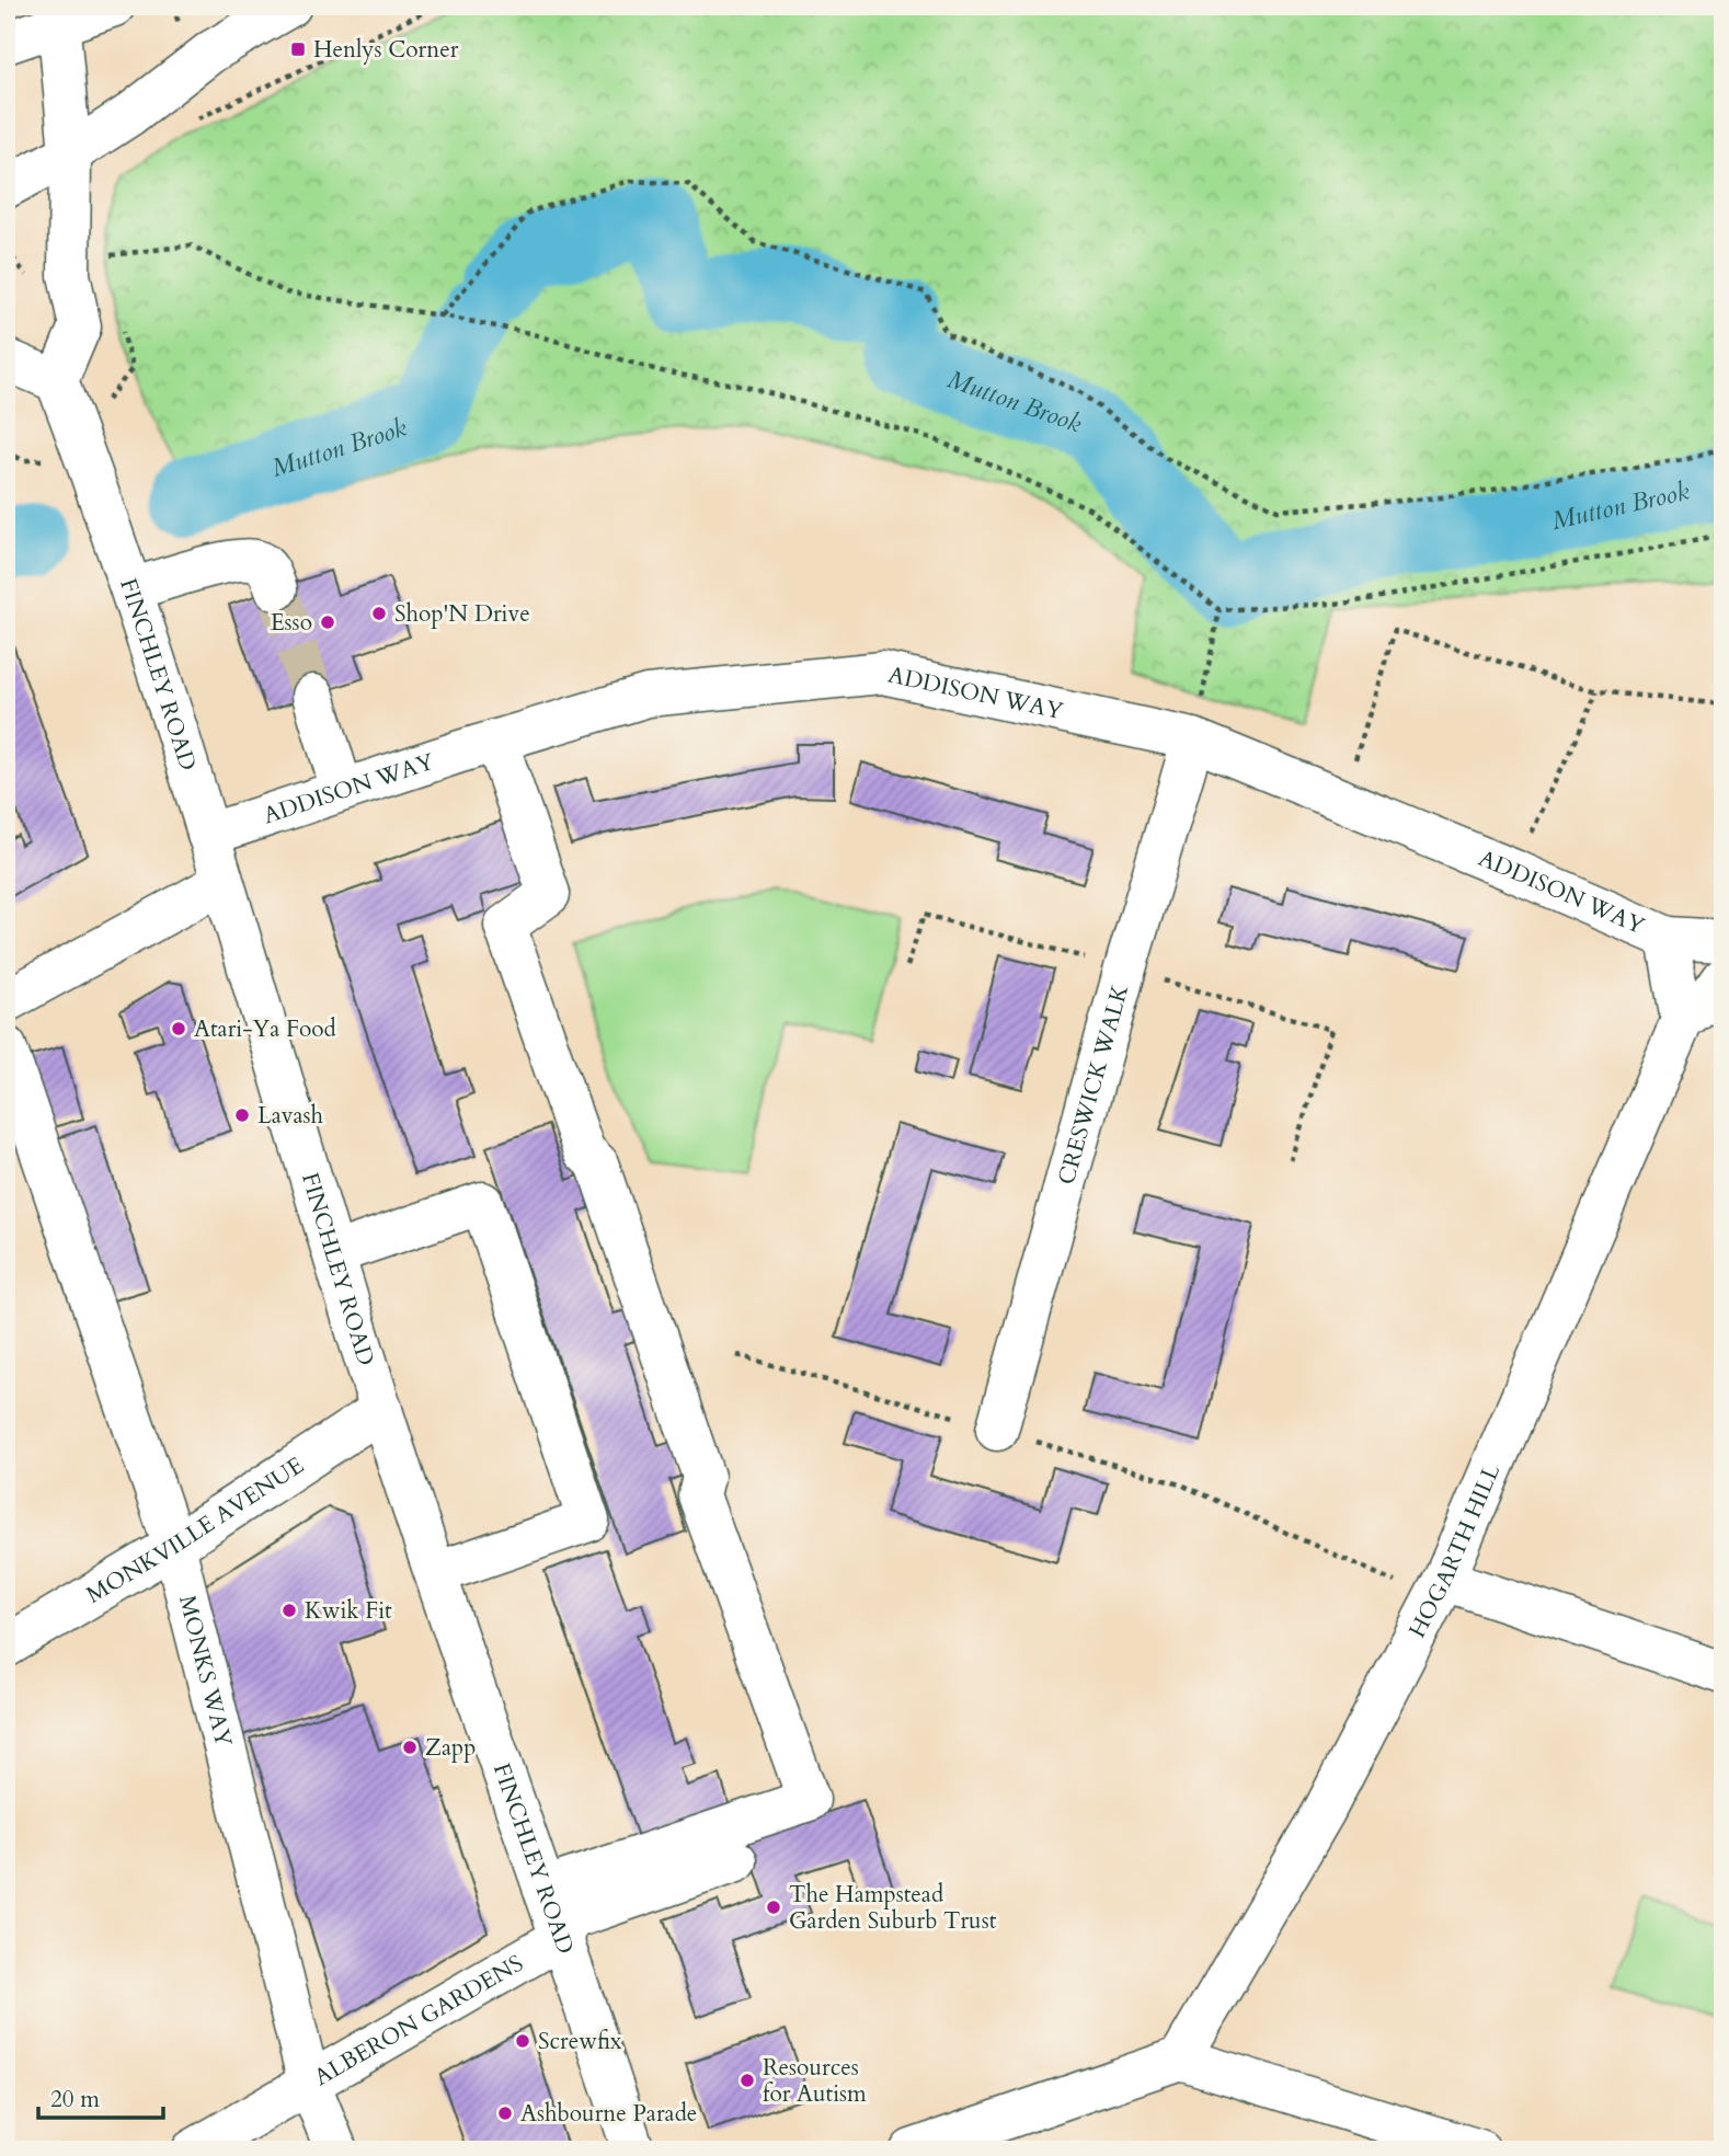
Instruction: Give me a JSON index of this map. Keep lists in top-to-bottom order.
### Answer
{
  "streets": {
    "main road": [
      "FINCHLEY ROAD",
      "ADDISON WAY",
      "CRESWICK WALK",
      "MONKVILLE AVENUE",
      "HOGARTH HILL",
      "MONKS WAY",
      "ALBERON GARDENS"
    ]
  },
  "crossings": [
    ["FINCHLEY ROAD", "ADDISON WAY"],
    ["FINCHLEY ROAD", "MONKVILLE AVENUE"],
    ["FINCHLEY ROAD", "ALBERON GARDENS"],
    ["ADDISON WAY", "CRESWICK WALK"],
    ["MONKVILLE AVENUE", "MONKS WAY"],
    ["MONKS WAY", "ALBERON GARDENS"]
  ],
  "water": ["Mutton Brook"],
  "places": {
    "transit": ["Henlys Corner"],
    "other": [
      "Shop'N Drive",
      "Esso",
      "Atari-Ya Food",
      "Lavash",
      "Kwik Fit",
      "Zapp",
      "The Hampstead Garden Suburb Trust",
      "Screwfix",
      "Resources for Autism",
      "Ashbourne Parade"
    ]
  },
  "scale_bar": "20 m"
}
